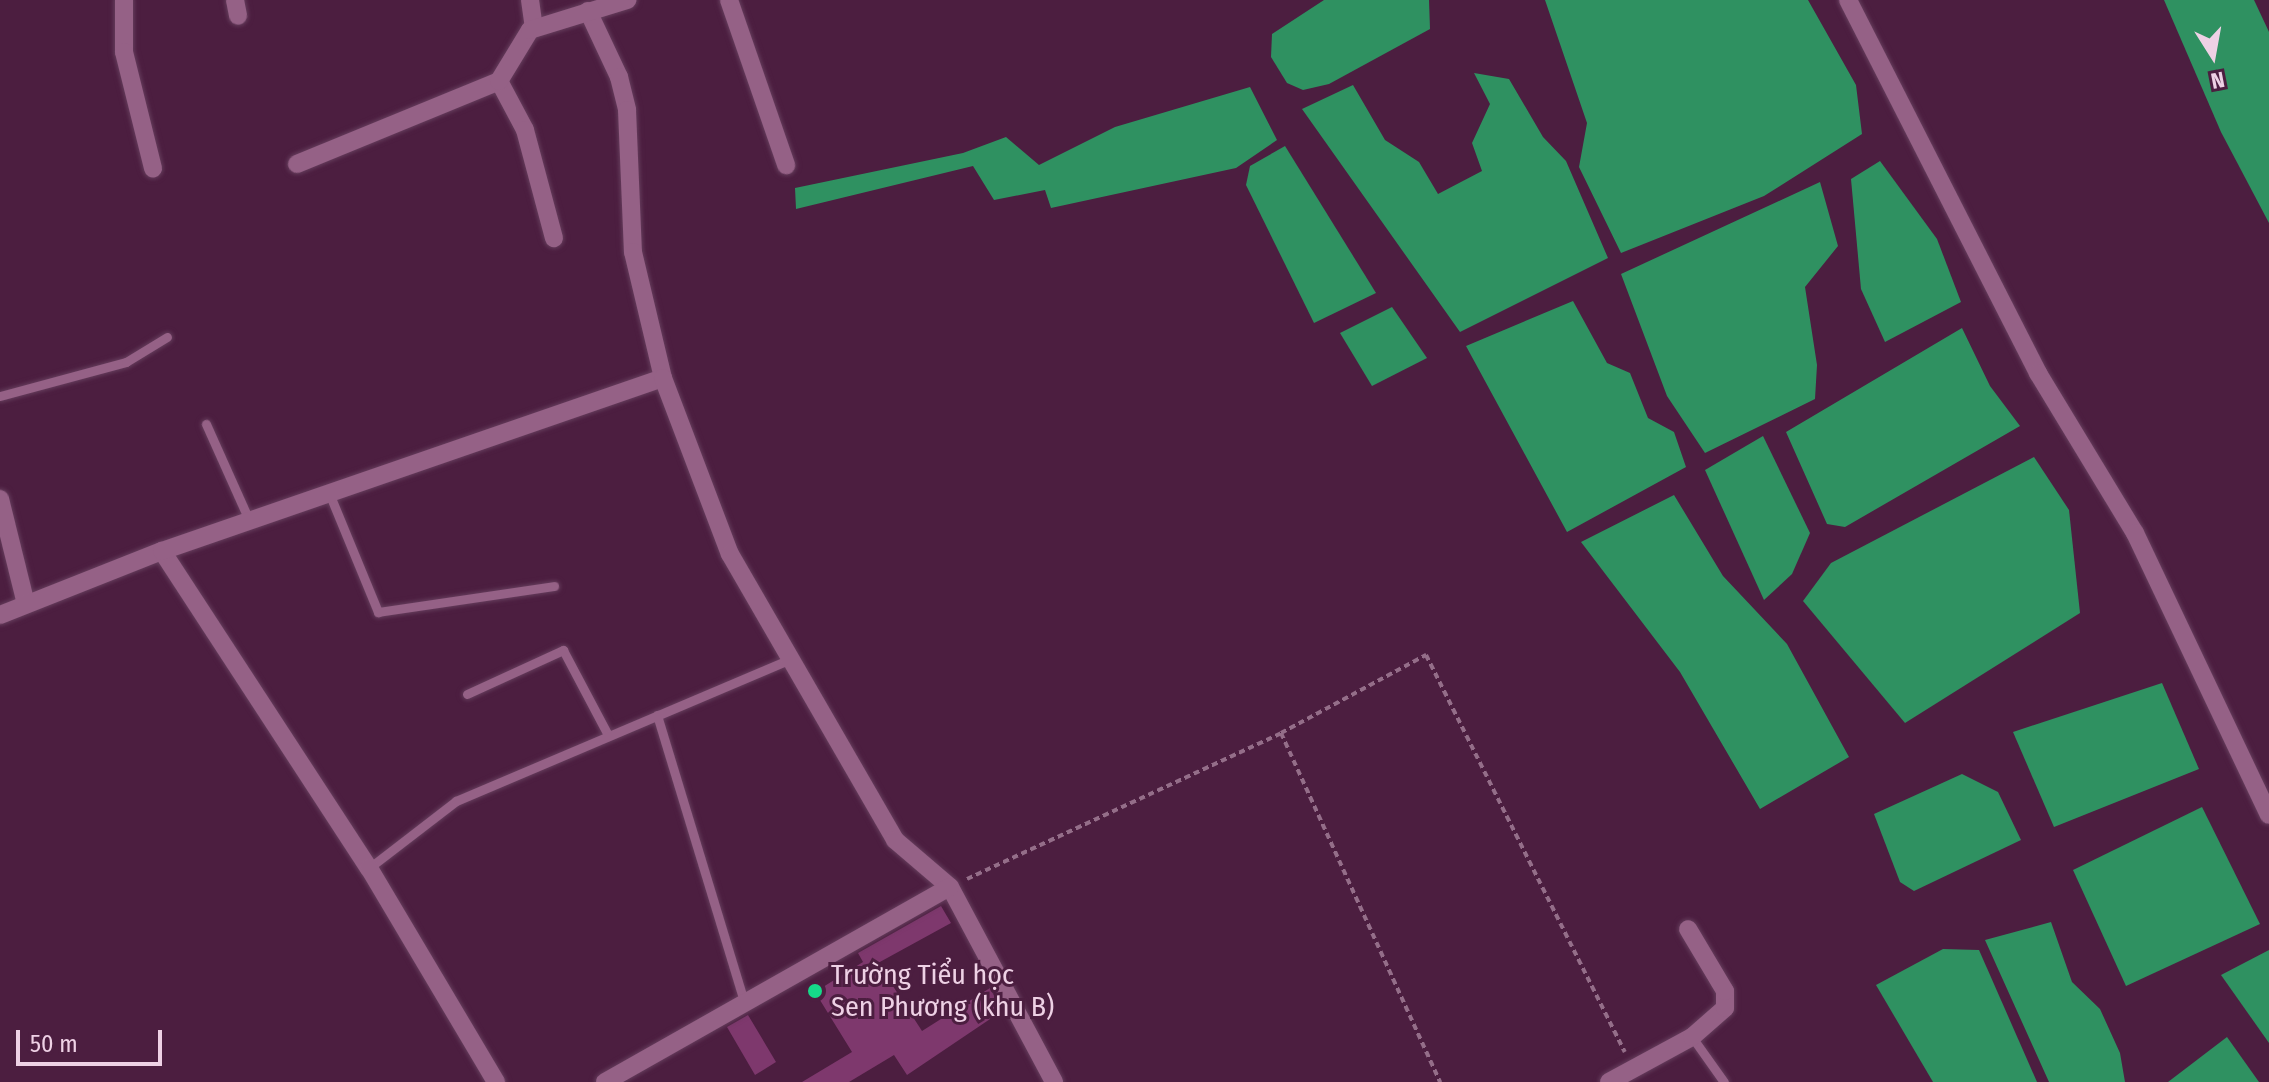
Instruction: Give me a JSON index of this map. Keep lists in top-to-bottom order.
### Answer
{
  "places": ["Trường Tiểu học Sen Phương (khu B)"],
  "scale_bar": "50 m",
  "north": "bottom"
}
